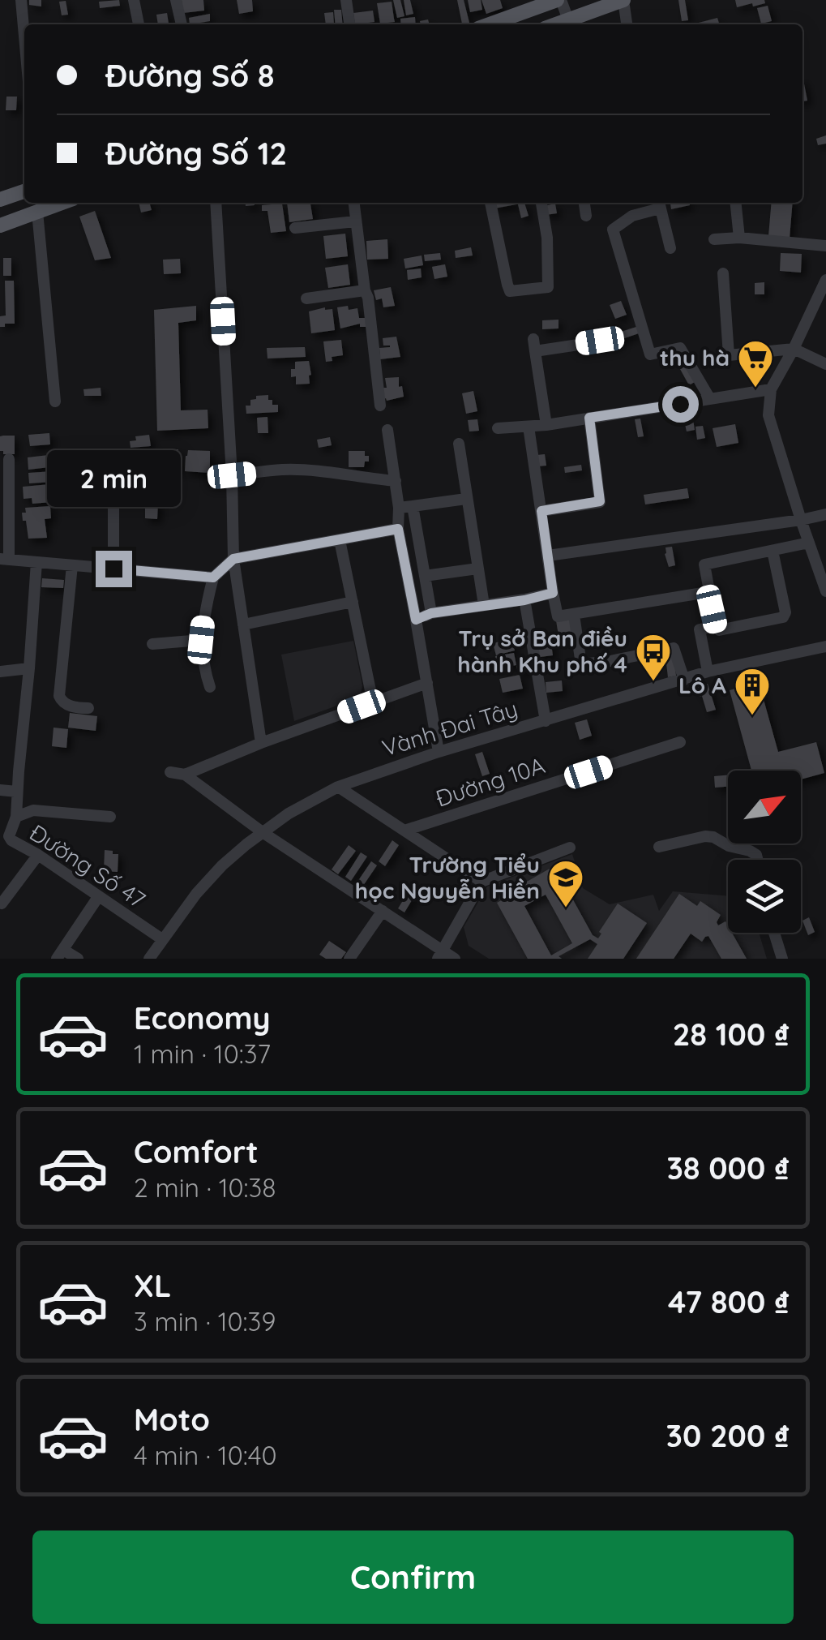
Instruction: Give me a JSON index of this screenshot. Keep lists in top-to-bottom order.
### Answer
{
  "streets": {
    "street": ["Vành Đai Tây", "Đường 10A", "Đường Số 47"]
  },
  "crossings": [
    ["Vành Đai Tây", "Đường Số 47"]
  ],
  "places": {
    "supermarket": ["thu hà"],
    "bus stop": ["Trụ sở Ban điều hành Khu phố 4"],
    "building": ["Lô A"],
    "school or university": ["Trường Tiểu học Nguyễn Hiền"]
  },
  "north": "top right",
  "page": {
    "banner": ["Đường Số 8", "Đường Số 12"],
    "bubble": "2 min",
    "list": [
      {
        "name": "Economy",
        "note": "1 min · 10:37",
        "value": "28 100 ₫"
      },
      {
        "name": "Comfort",
        "note": "2 min · 10:38",
        "value": "38 000 ₫"
      },
      {
        "name": "XL",
        "note": "3 min · 10:39",
        "value": "47 800 ₫"
      },
      {
        "name": "Moto",
        "note": "4 min · 10:40",
        "value": "30 200 ₫"
      }
    ],
    "buttons": "Confirm"
  }
}
